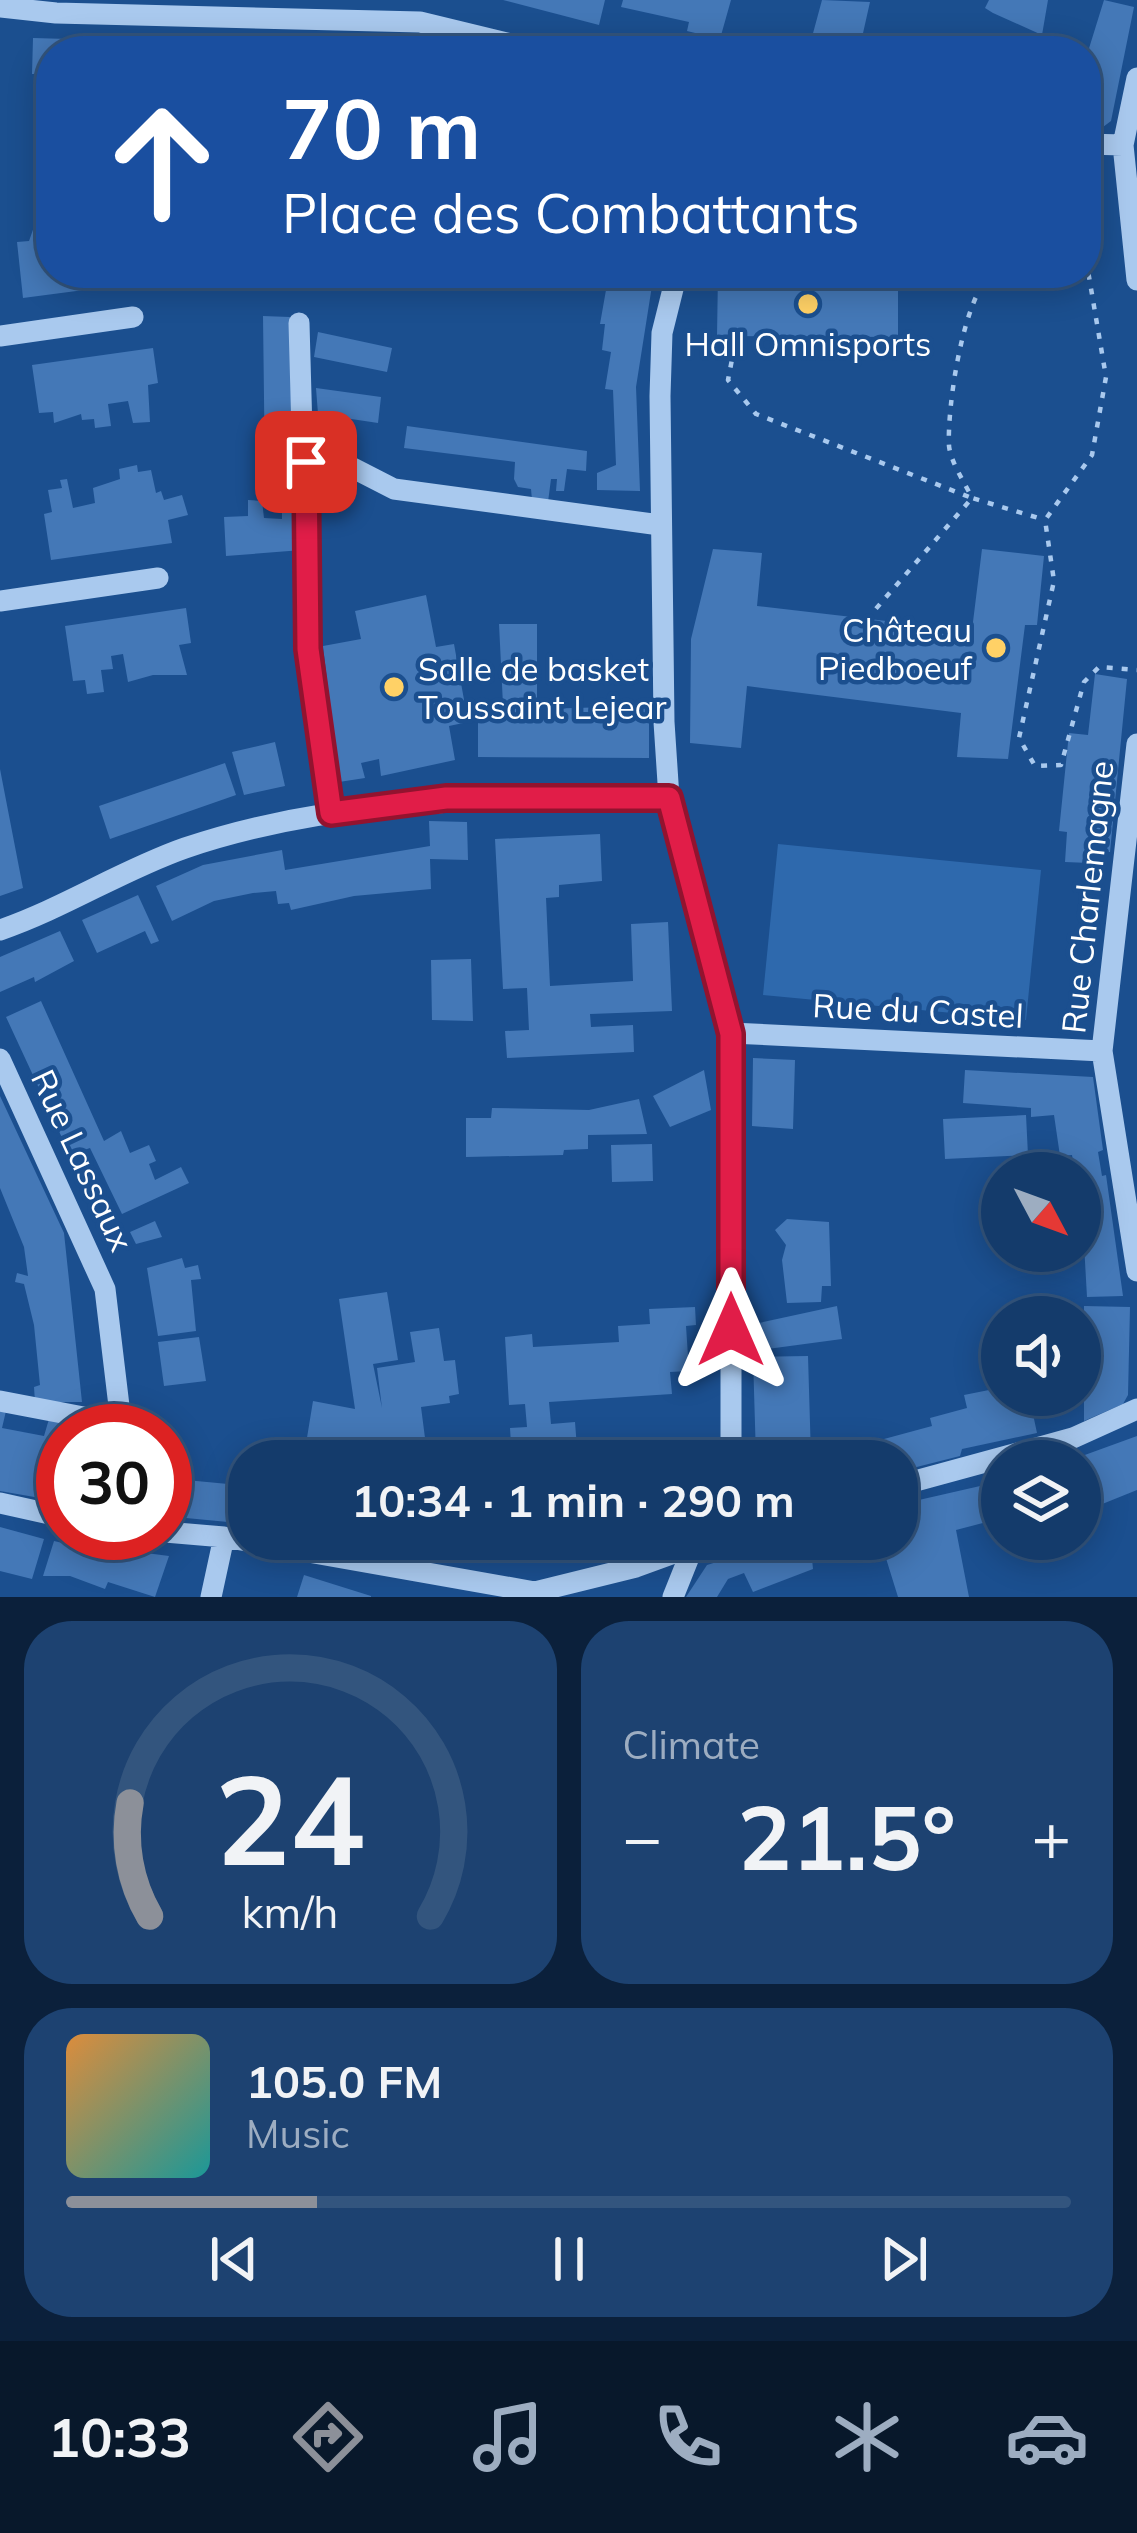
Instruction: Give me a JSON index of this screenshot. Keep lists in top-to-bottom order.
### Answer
{
  "streets": {
    "street": ["Rue Charlemagne", "Rue du Castel", "Rue Lassaux"]
  },
  "crossings": [
    ["Rue Charlemagne", "Rue du Castel"]
  ],
  "places": ["Hall Omnisports", "Château Piedboeuf", "Salle de basket Toussaint Lejear"],
  "north": "bottom right",
  "page": {
    "turn": ["70 m", "Place des Combattants"],
    "limit": "30",
    "trip": "10:34 · 1 min · 290 m",
    "tile": "Climate",
    "heat": ["−", "21.5°", "+"],
    "song": ["105.0 FM", "Music"],
    "tabs": "10:33",
    "gauge": ["24", "km/h"]
  }
}
